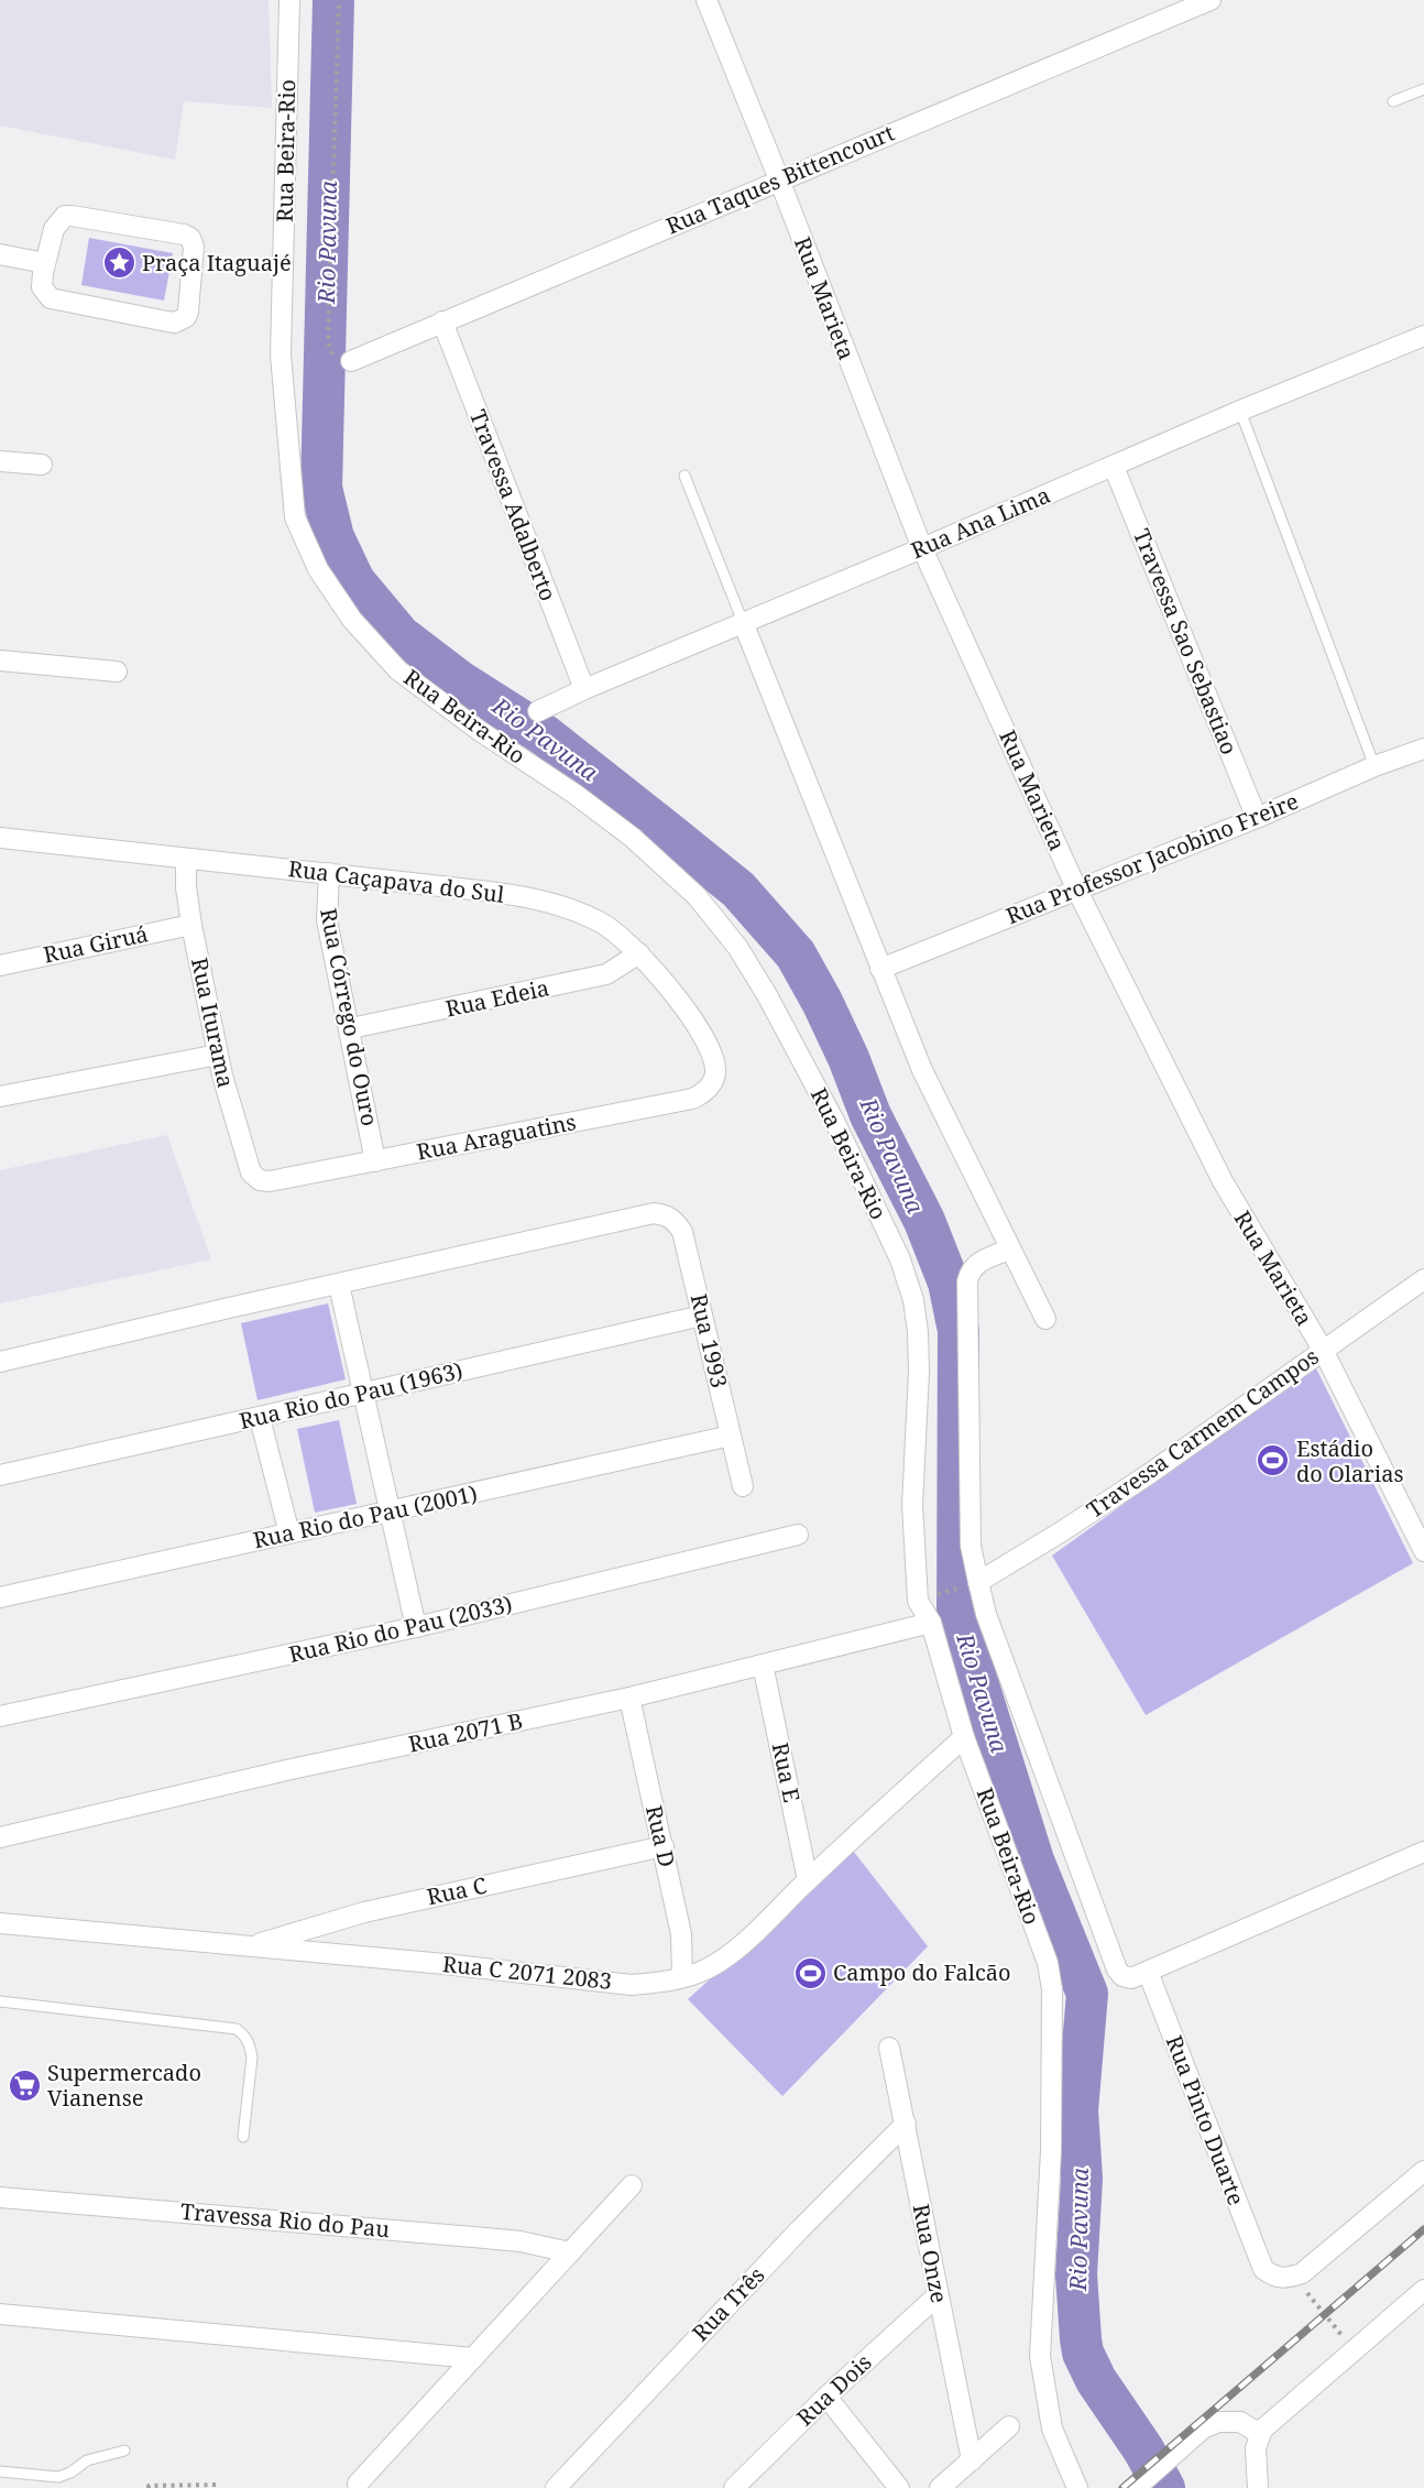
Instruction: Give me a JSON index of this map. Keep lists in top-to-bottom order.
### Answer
{
  "streets": {
    "street": [
      "Rua Beira-Rio",
      "Rua Taques Bittencourt",
      "Rua Marieta",
      "Travessa Adalberto",
      "Rua Ana Lima",
      "Travessa Sao Sebastiao",
      "Rua Professor Jacobino Freire",
      "Rua Caçapava do Sul",
      "Rua Giruá",
      "Rua Edeia",
      "Rua Córrego do Ouro",
      "Rua Iturama",
      "Rua Araguatins",
      "Rua 1993",
      "Rua Rio do Pau (1963)",
      "Travessa Carmem Campos",
      "Rua Rio do Pau (2001)",
      "Rua Rio do Pau (2033)",
      "Rua 2071 B",
      "Rua E",
      "Rua D",
      "Rua C",
      "Rua C 2071 2083",
      "Rua Pinto Duarte",
      "Travessa Rio do Pau",
      "Rua Onze",
      "Rua Três",
      "Rua Dois"
    ]
  },
  "crossings": [
    ["Rua Beira-Rio", "Rua 2071 B"],
    ["Rua Beira-Rio", "Rua C 2071 2083"],
    ["Rua Taques Bittencourt", "Rua Marieta"],
    ["Rua Taques Bittencourt", "Travessa Adalberto"],
    ["Rua Marieta", "Rua Ana Lima"],
    ["Rua Marieta", "Rua Professor Jacobino Freire"],
    ["Rua Marieta", "Travessa Carmem Campos"],
    ["Travessa Adalberto", "Rua Ana Lima"],
    ["Rua Ana Lima", "Travessa Sao Sebastiao"],
    ["Travessa Sao Sebastiao", "Rua Professor Jacobino Freire"],
    ["Rua Caçapava do Sul", "Rua Edeia"],
    ["Rua Caçapava do Sul", "Rua Córrego do Ouro"],
    ["Rua Caçapava do Sul", "Rua Iturama"],
    ["Rua Caçapava do Sul", "Rua Araguatins"],
    ["Rua Giruá", "Rua Iturama"],
    ["Rua Edeia", "Rua Córrego do Ouro"],
    ["Rua Córrego do Ouro", "Rua Araguatins"],
    ["Rua Iturama", "Rua Araguatins"],
    ["Rua 1993", "Rua Rio do Pau (1963)"],
    ["Rua 1993", "Rua Rio do Pau (2001)"],
    ["Rua 2071 B", "Rua E"],
    ["Rua 2071 B", "Rua D"],
    ["Rua E", "Rua C 2071 2083"],
    ["Rua D", "Rua C"],
    ["Rua D", "Rua C 2071 2083"],
    ["Rua C", "Rua C 2071 2083"],
    ["Rua Onze", "Rua Três"],
    ["Rua Onze", "Rua Dois"]
  ],
  "water": ["Rio Pavuna"],
  "places": {
    "place": ["Praça Itaguajé"],
    "sports": ["Estádio do Olarias", "Campo do Falcão"],
    "supermarket": ["Supermercado Vianense"]
  }
}
